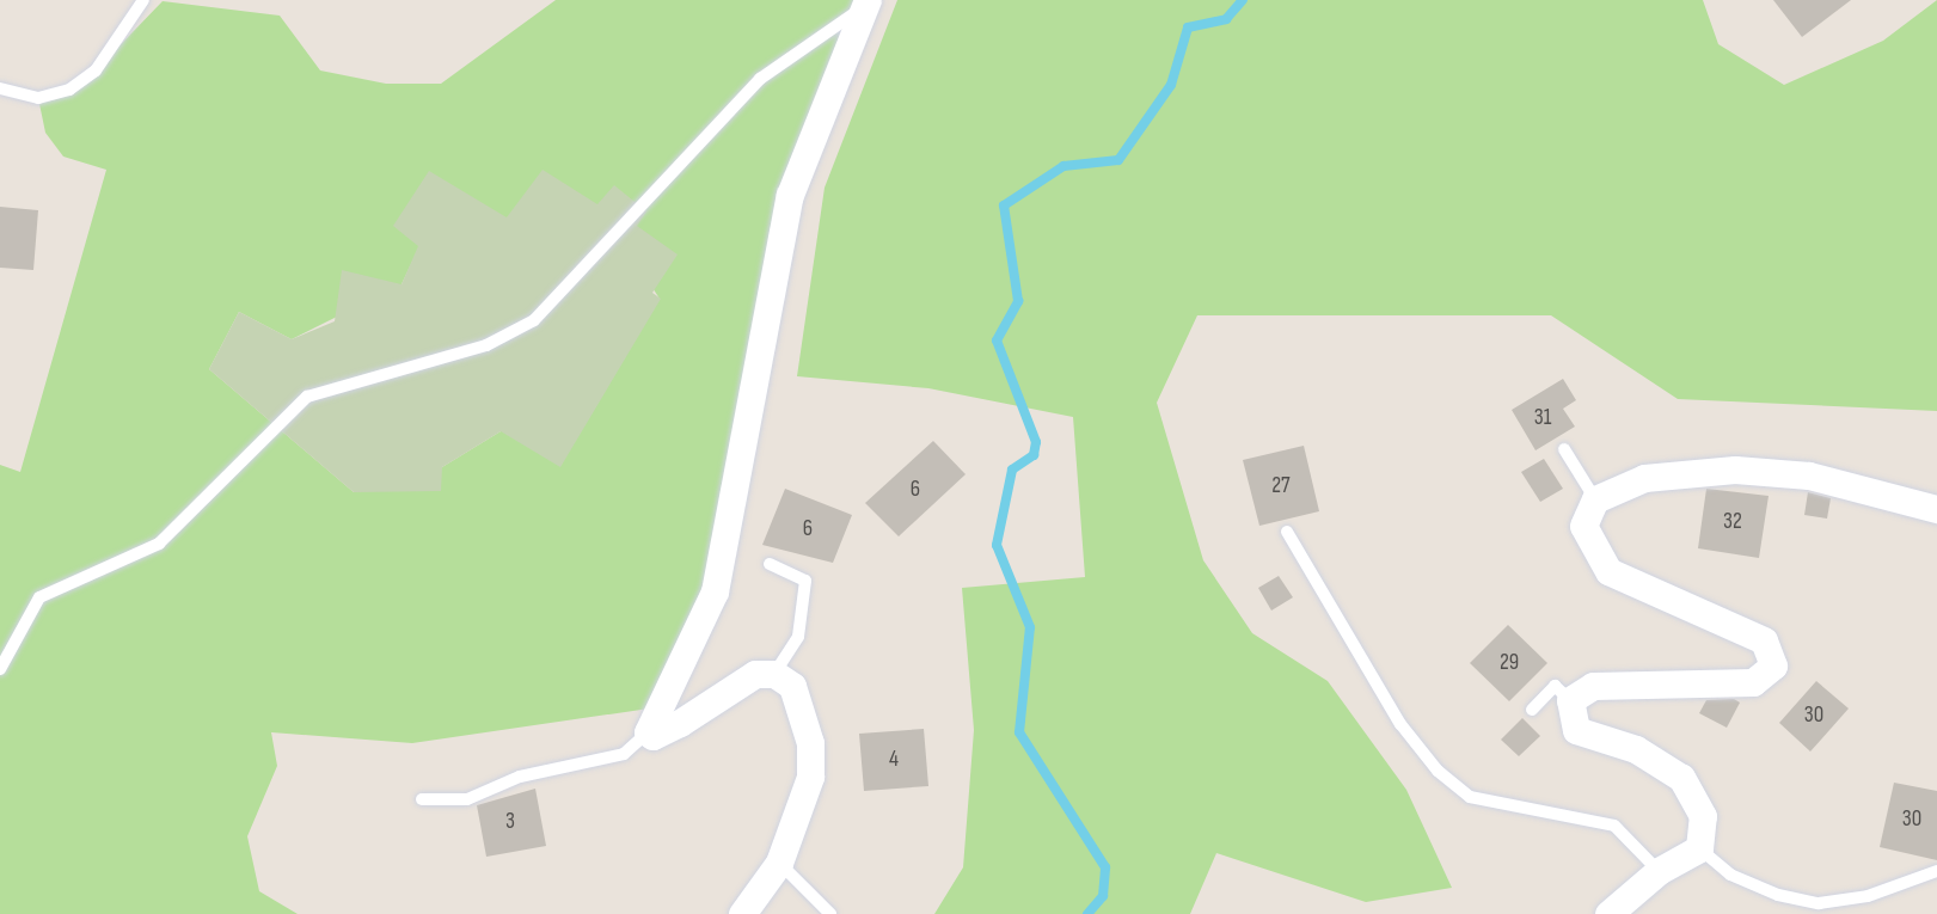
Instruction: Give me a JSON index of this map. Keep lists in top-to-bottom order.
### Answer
{
  "house_numbers": [
    "31",
    "27",
    "6",
    "32",
    "6",
    "29",
    "30",
    "4",
    "30",
    "3"
  ]
}
